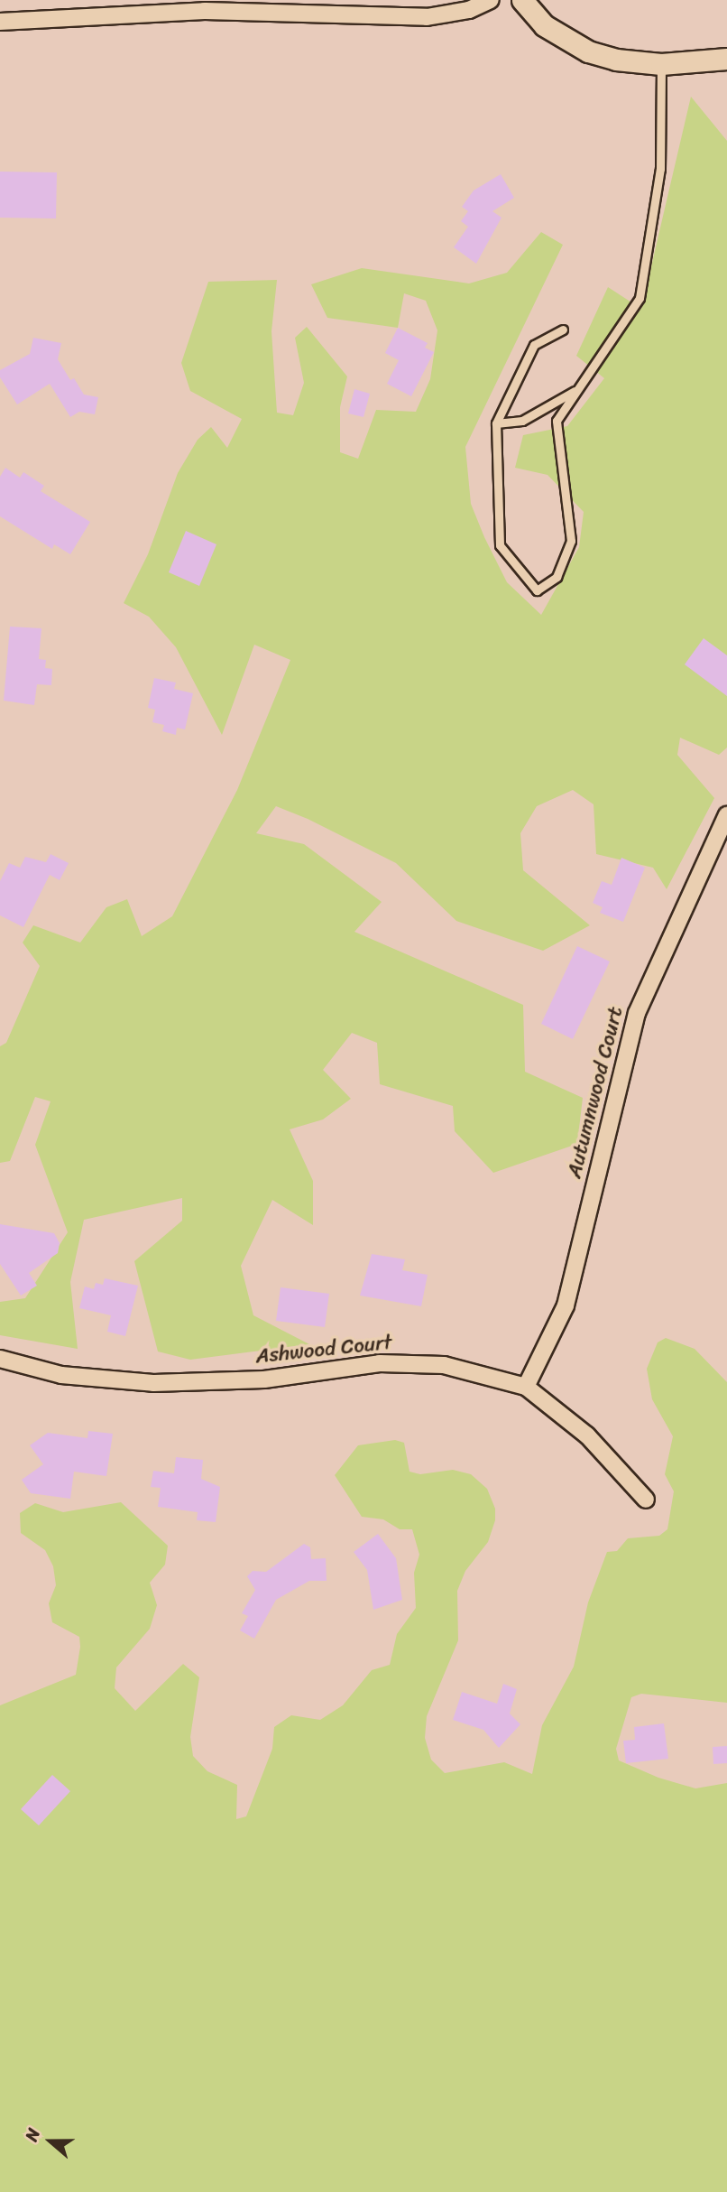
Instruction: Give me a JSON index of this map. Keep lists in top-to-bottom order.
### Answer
{
  "streets": {
    "street": ["Autumnwood Court", "Ashwood Court"]
  },
  "crossings": [
    ["Autumnwood Court", "Ashwood Court"]
  ],
  "north": "left"
}
